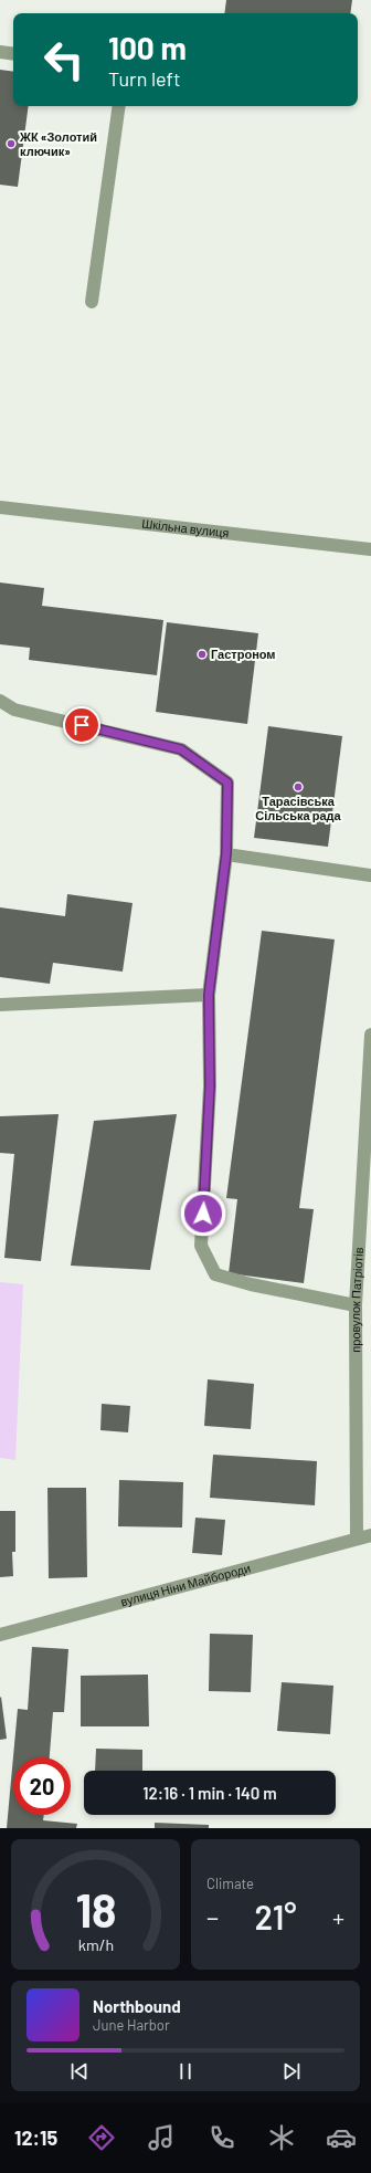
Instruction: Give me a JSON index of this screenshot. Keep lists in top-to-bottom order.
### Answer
{
  "streets": {
    "street": ["Шкільна вулиця", "провулок Патріотів", "вулиця Ніни Майбороди"]
  },
  "crossings": [
    ["провулок Патріотів", "вулиця Ніни Майбороди"]
  ],
  "places": ["ЖК «Золотий ключик»", "Гастроном", "Тарасівська Сільська рада"],
  "page": {
    "turn": ["100 m", "Turn left"],
    "limit": "20",
    "trip": "12:16 · 1 min · 140 m",
    "tile": "Climate",
    "heat": ["−", "21°", "+"],
    "song": ["Northbound", "June Harbor"],
    "tabs": "12:15",
    "gauge": ["18", "km/h"]
  }
}
